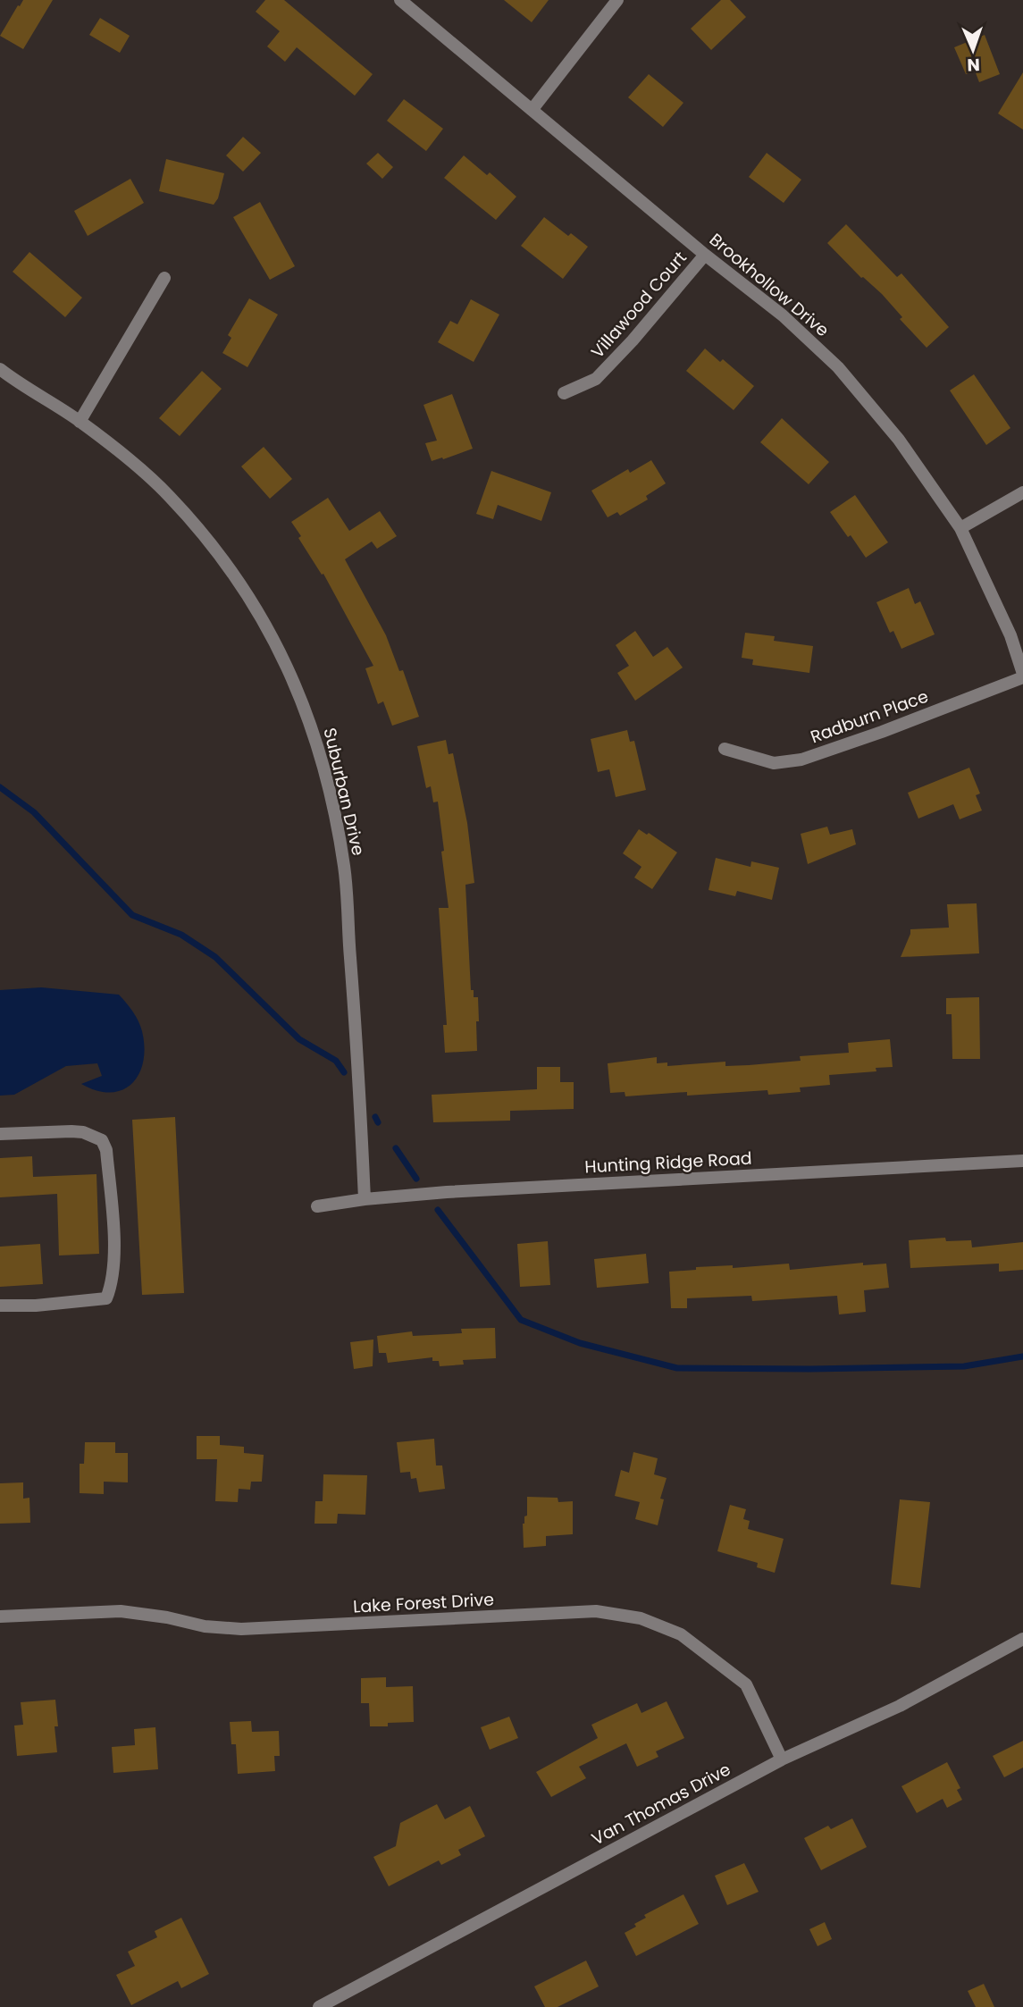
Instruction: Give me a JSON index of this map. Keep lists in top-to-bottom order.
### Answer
{
  "streets": {
    "street": [
      "Brookhollow Drive",
      "Villawood Court",
      "Radburn Place",
      "Suburban Drive",
      "Hunting Ridge Road",
      "Lake Forest Drive",
      "Van Thomas Drive"
    ]
  },
  "crossings": [
    ["Brookhollow Drive", "Villawood Court"],
    ["Brookhollow Drive", "Radburn Place"],
    ["Suburban Drive", "Hunting Ridge Road"],
    ["Lake Forest Drive", "Van Thomas Drive"]
  ],
  "north": "bottom"
}
